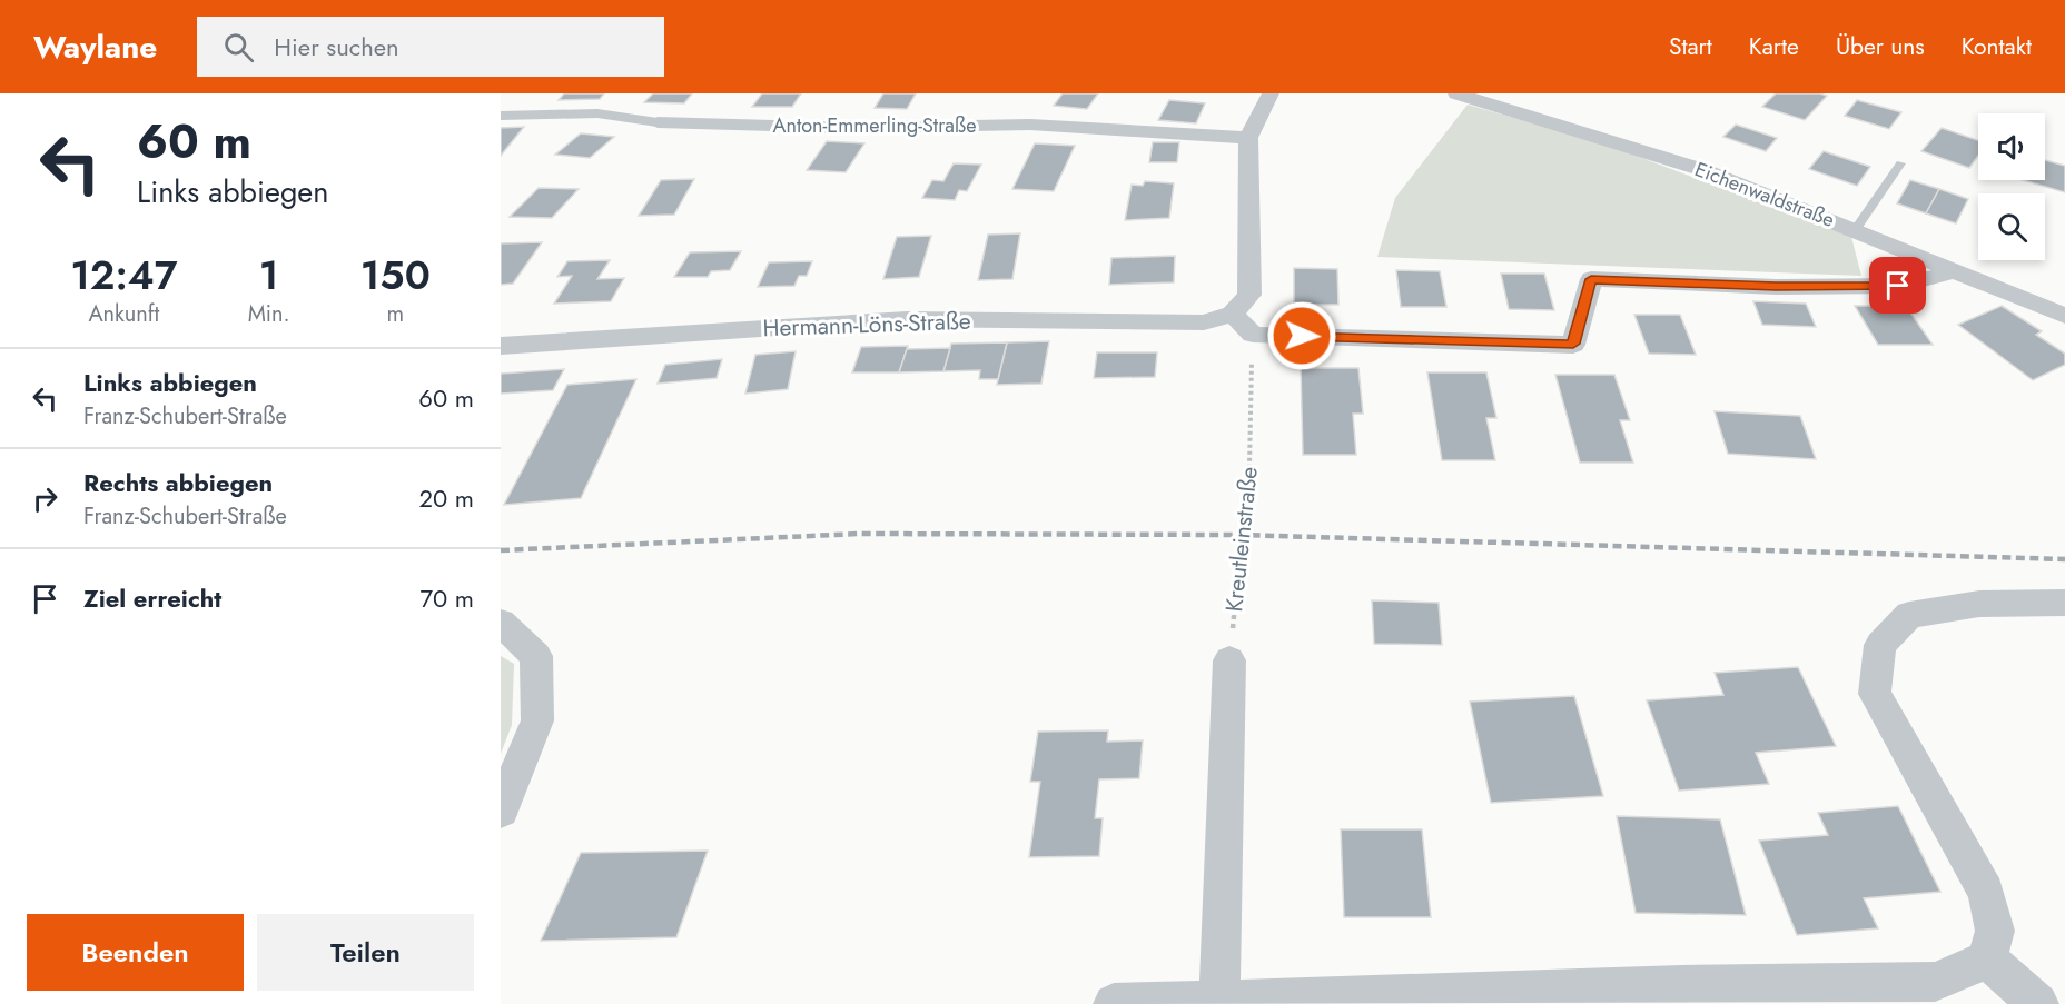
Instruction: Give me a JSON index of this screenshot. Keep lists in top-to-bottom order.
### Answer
{
  "streets": {
    "street": ["Anton-Emmerling-Straße", "Eichenwaldstraße", "Hermann-Löns-Straße"],
    "path": ["Kreutleinstraße"]
  },
  "page": {
    "header": "Waylane",
    "search": "Hier suchen",
    "nav": [
      "Start",
      "Karte",
      "Über uns",
      "Kontakt"
    ],
    "turn": ["60 m", "Links abbiegen"],
    "eta": [
      "12:47",
      "Ankunft",
      "1",
      "Min.",
      "150",
      "m"
    ],
    "list": [
      {
        "name": "Links abbiegen",
        "note": "Franz-Schubert-Straße",
        "value": "60 m"
      },
      {
        "name": "Rechts abbiegen",
        "note": "Franz-Schubert-Straße",
        "value": "20 m"
      },
      {
        "name": "Ziel erreicht",
        "value": "70 m"
      }
    ],
    "buttons": ["Beenden", "Teilen"]
  }
}
